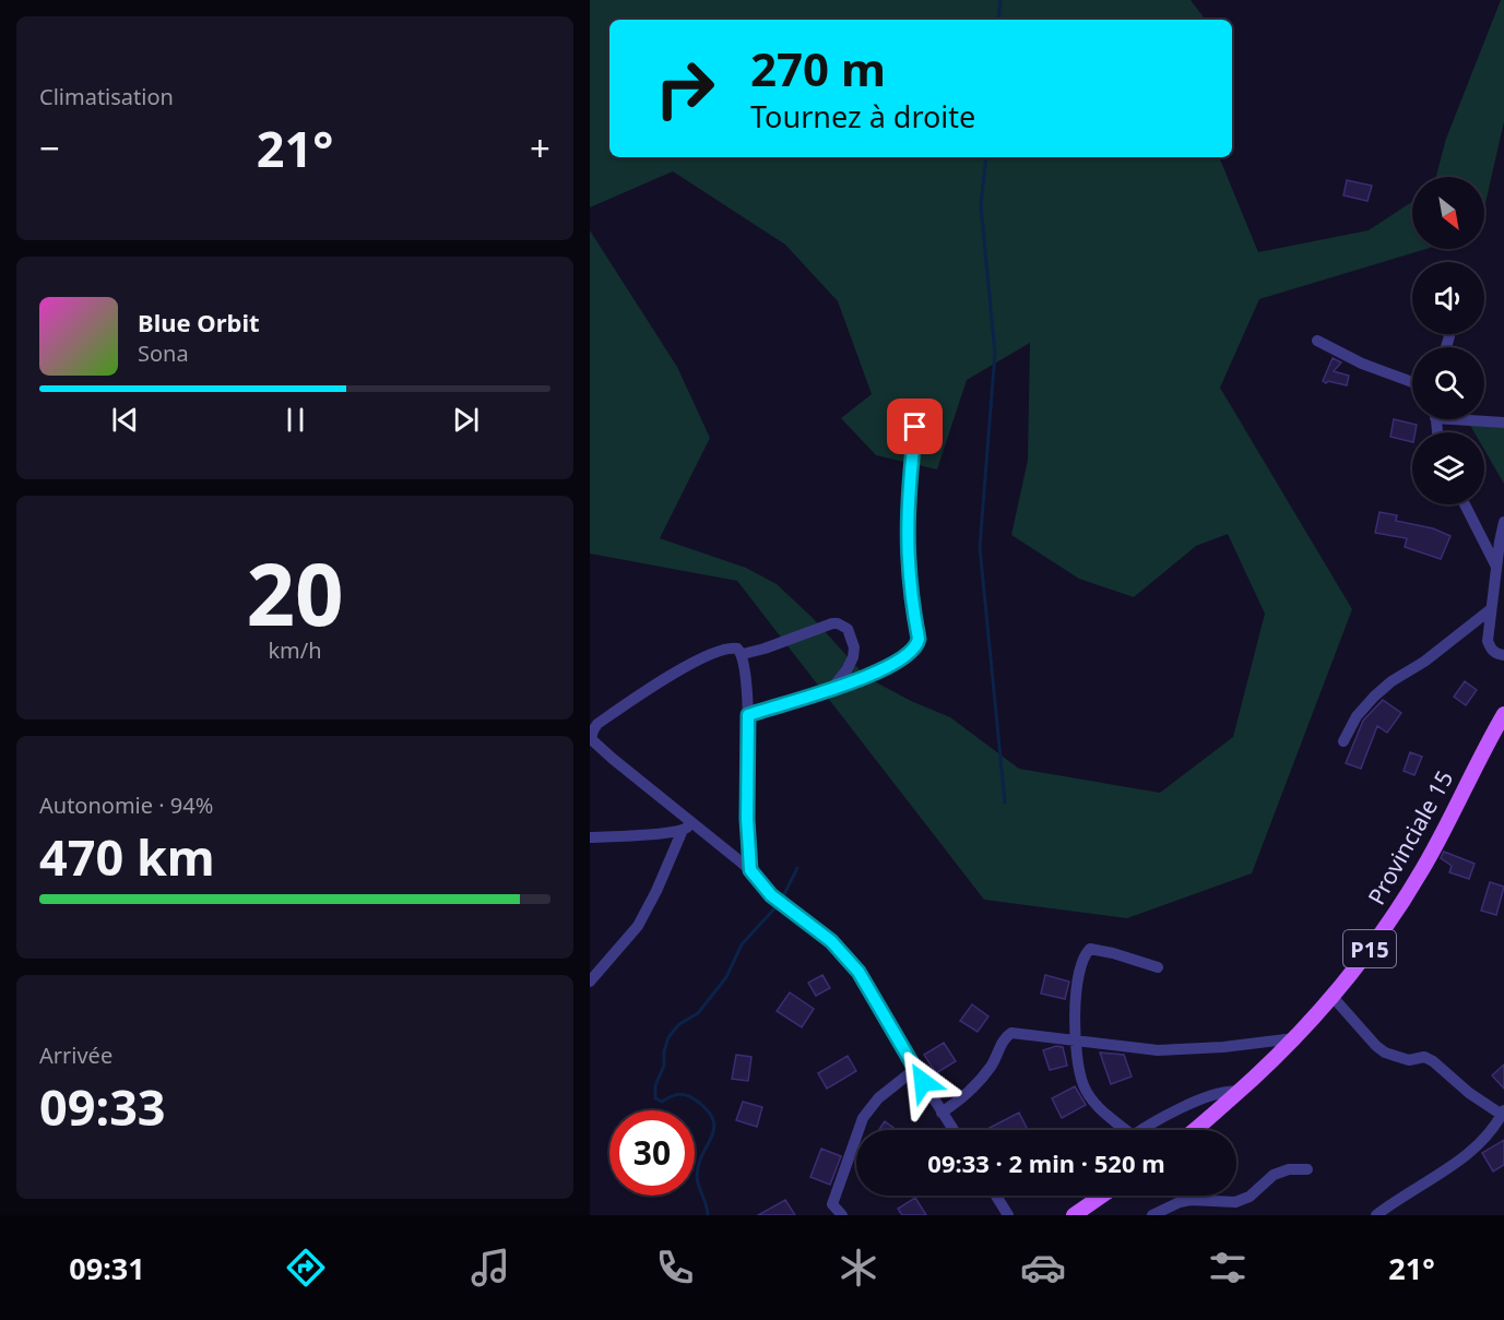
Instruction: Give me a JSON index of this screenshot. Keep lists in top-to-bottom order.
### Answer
{
  "streets": {
    "main road": ["Provinciale 15", "P15"]
  },
  "north": "bottom right",
  "page": {
    "tile": [
      "Climatisation",
      ["20", "km/h"],
      ["Autonomie · 94%", "470 km"],
      ["Arrivée", "09:33"]
    ],
    "turn": ["270 m", "Tournez à droite"],
    "heat": ["−", "21°", "+"],
    "song": ["Blue Orbit", "Sona"],
    "limit": "30",
    "trip": "09:33 · 2 min · 520 m",
    "tabs": ["09:31", "21°"]
  }
}
